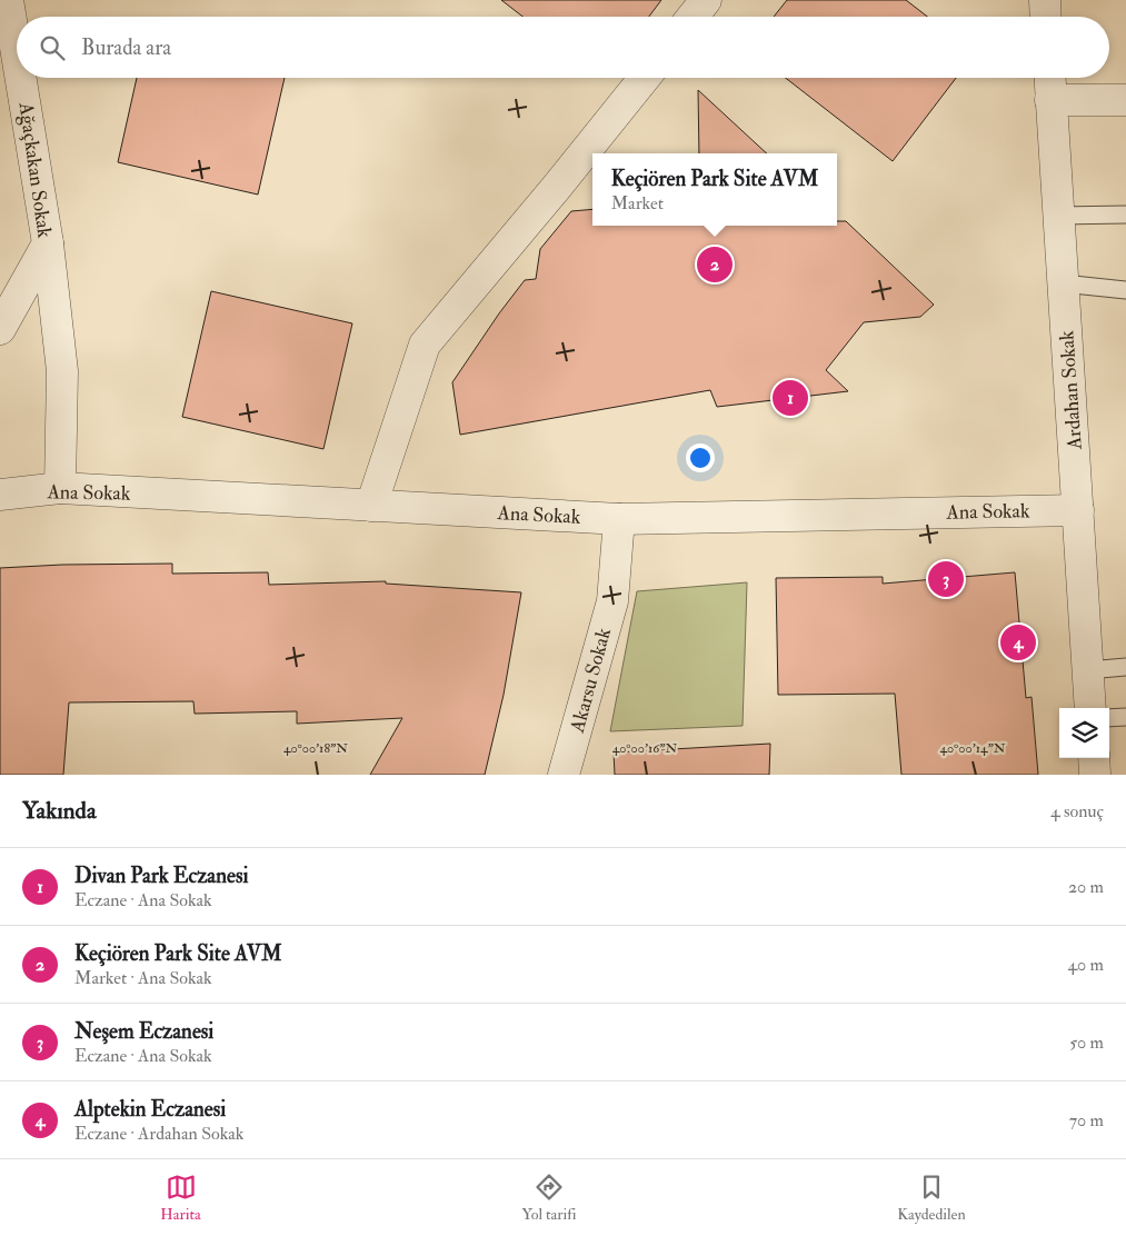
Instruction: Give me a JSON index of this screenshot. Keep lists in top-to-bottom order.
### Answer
{
  "streets": {
    "street": [
      "Ağaçkakan Sokak",
      "Ardahan Sokak",
      "Ana Sokak",
      "Akarsu Sokak"
    ]
  },
  "crossings": [
    ["Ardahan Sokak", "Ana Sokak"],
    ["Ana Sokak", "Akarsu Sokak"]
  ],
  "page": {
    "search": "Burada ara",
    "popup": ["Keçiören Park Site AVM", "Market"],
    "pins": [
      "2",
      "1",
      "3",
      "4"
    ],
    "heading": ["Yakında", "4 sonuç"],
    "list": [
      {
        "mark": "1",
        "name": "Divan Park Eczanesi",
        "note": "Eczane · Ana Sokak",
        "value": "20 m"
      },
      {
        "mark": "2",
        "name": "Keçiören Park Site AVM",
        "note": "Market · Ana Sokak",
        "value": "40 m"
      },
      {
        "mark": "3",
        "name": "Neşem Eczanesi",
        "note": "Eczane · Ana Sokak",
        "value": "50 m"
      },
      {
        "mark": "4",
        "name": "Alptekin Eczanesi",
        "note": "Eczane · Ardahan Sokak",
        "value": "70 m"
      }
    ],
    "nav": ["Harita", "Yol tarifi", "Kaydedilen"]
  },
  "coordinates": ["40°00'18\"N", "40°00'16\"N", "40°00'14\"N"]
}
